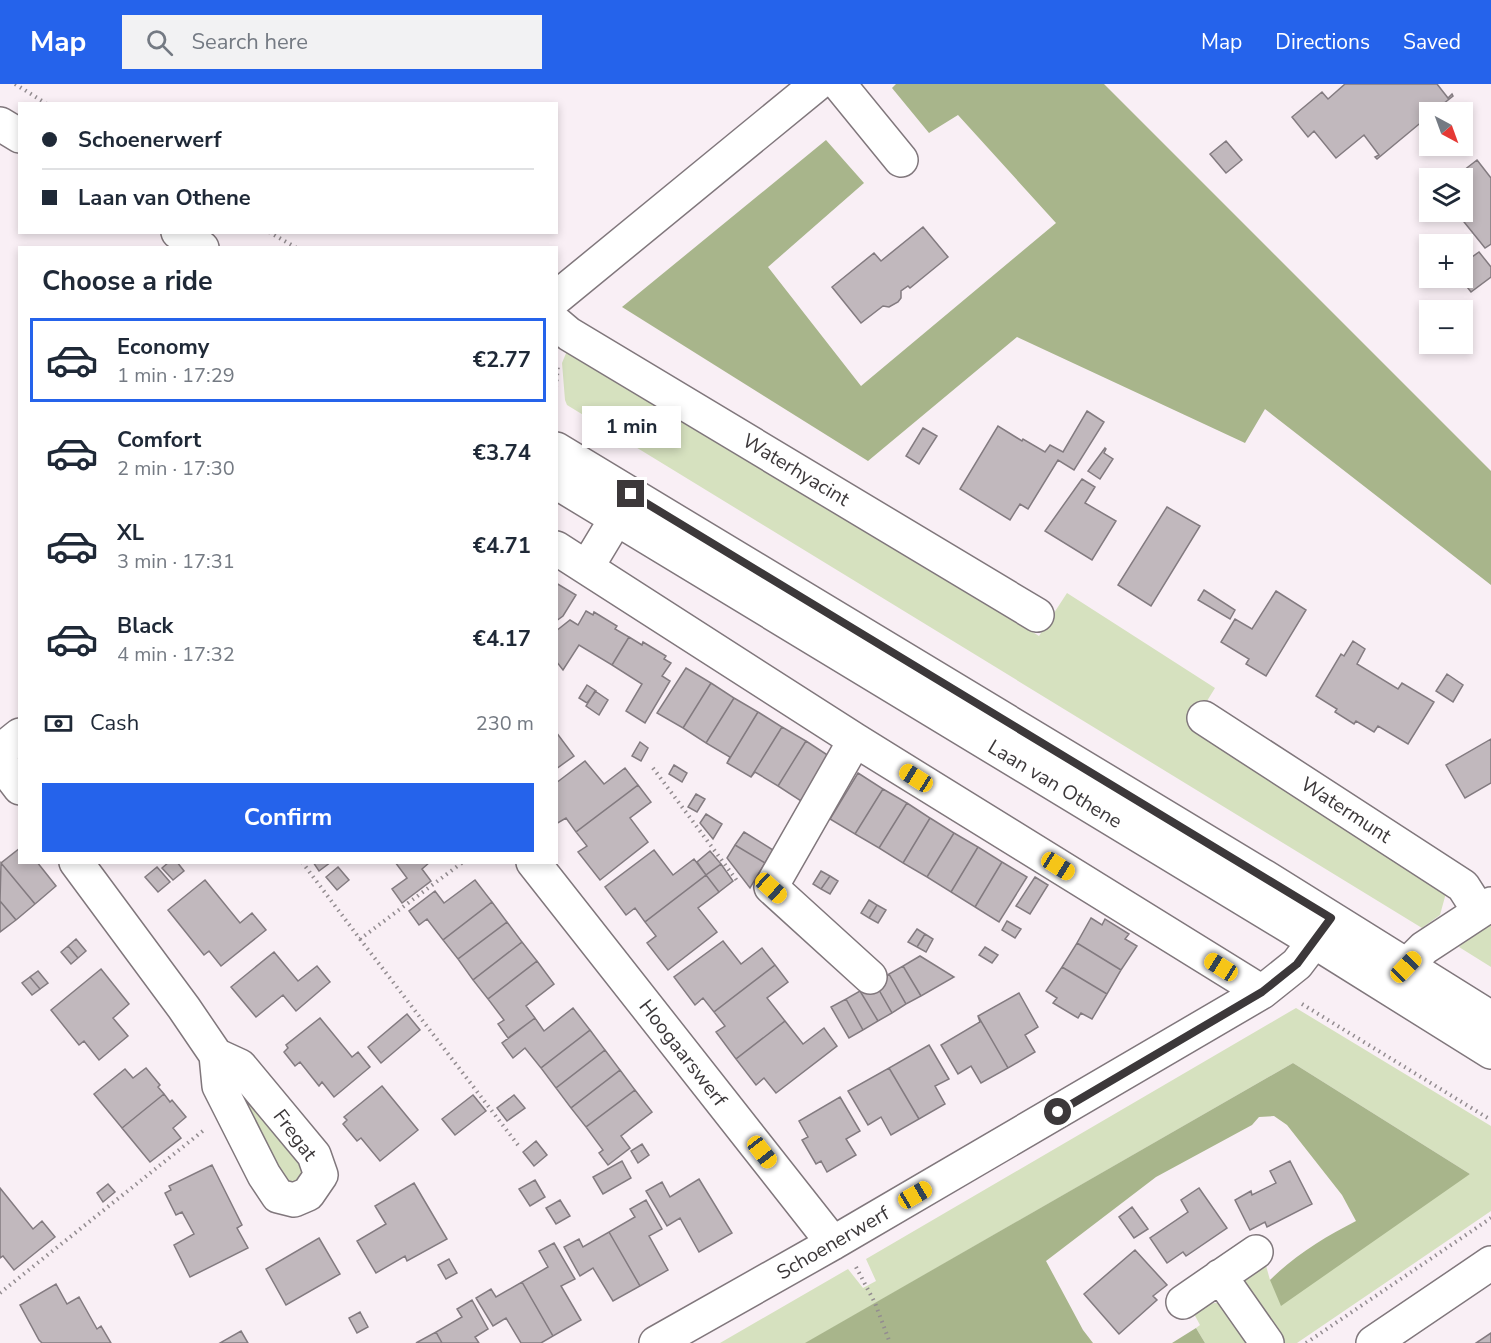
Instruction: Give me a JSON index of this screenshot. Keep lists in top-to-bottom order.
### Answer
{
  "streets": {
    "street": [
      "Waterhyacint",
      "Laan van Othene",
      "Watermunt",
      "Hoogaarswerf",
      "Fregat",
      "Schoenerwerf"
    ]
  },
  "crossings": [
    ["Laan van Othene", "Watermunt"],
    ["Laan van Othene", "Schoenerwerf"],
    ["Hoogaarswerf", "Schoenerwerf"]
  ],
  "north": "bottom right",
  "page": {
    "header": "Map",
    "search": "Search here",
    "nav": ["Map", "Directions", "Saved"],
    "map_buttons": ["+", "−"],
    "banner": ["Schoenerwerf", "Laan van Othene"],
    "heading": "Choose a ride",
    "list": [
      {
        "name": "Economy",
        "note": "1 min · 17:29",
        "value": "€2.77"
      },
      {
        "name": "Comfort",
        "note": "2 min · 17:30",
        "value": "€3.74"
      },
      {
        "name": "XL",
        "note": "3 min · 17:31",
        "value": "€4.71"
      },
      {
        "name": "Black",
        "note": "4 min · 17:32",
        "value": "€4.17"
      }
    ],
    "bubble": "1 min",
    "pay": ["Cash", "230 m"],
    "buttons": "Confirm"
  }
}
